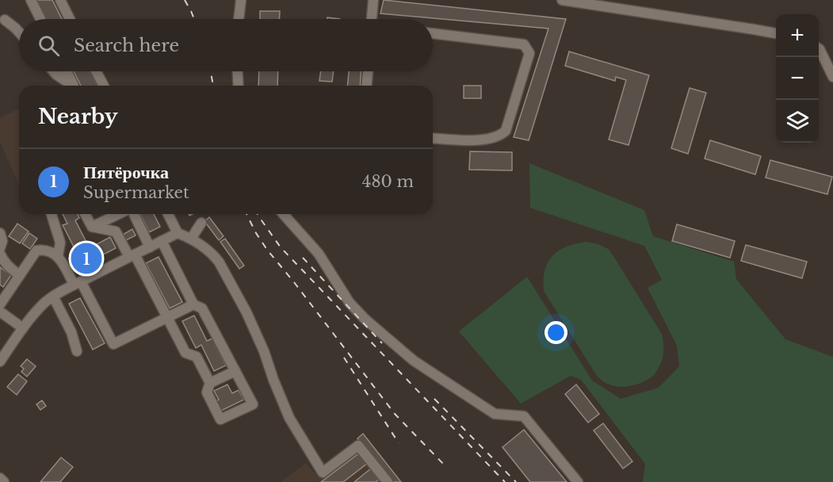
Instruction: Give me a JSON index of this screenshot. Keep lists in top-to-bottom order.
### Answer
{
  "page": {
    "map_buttons": ["+", "−"],
    "search": "Search here",
    "heading": "Nearby",
    "list": [
      {
        "mark": "1",
        "name": "Пятёрочка",
        "note": "Supermarket",
        "value": "480 m"
      }
    ],
    "pins": "1"
  }
}
